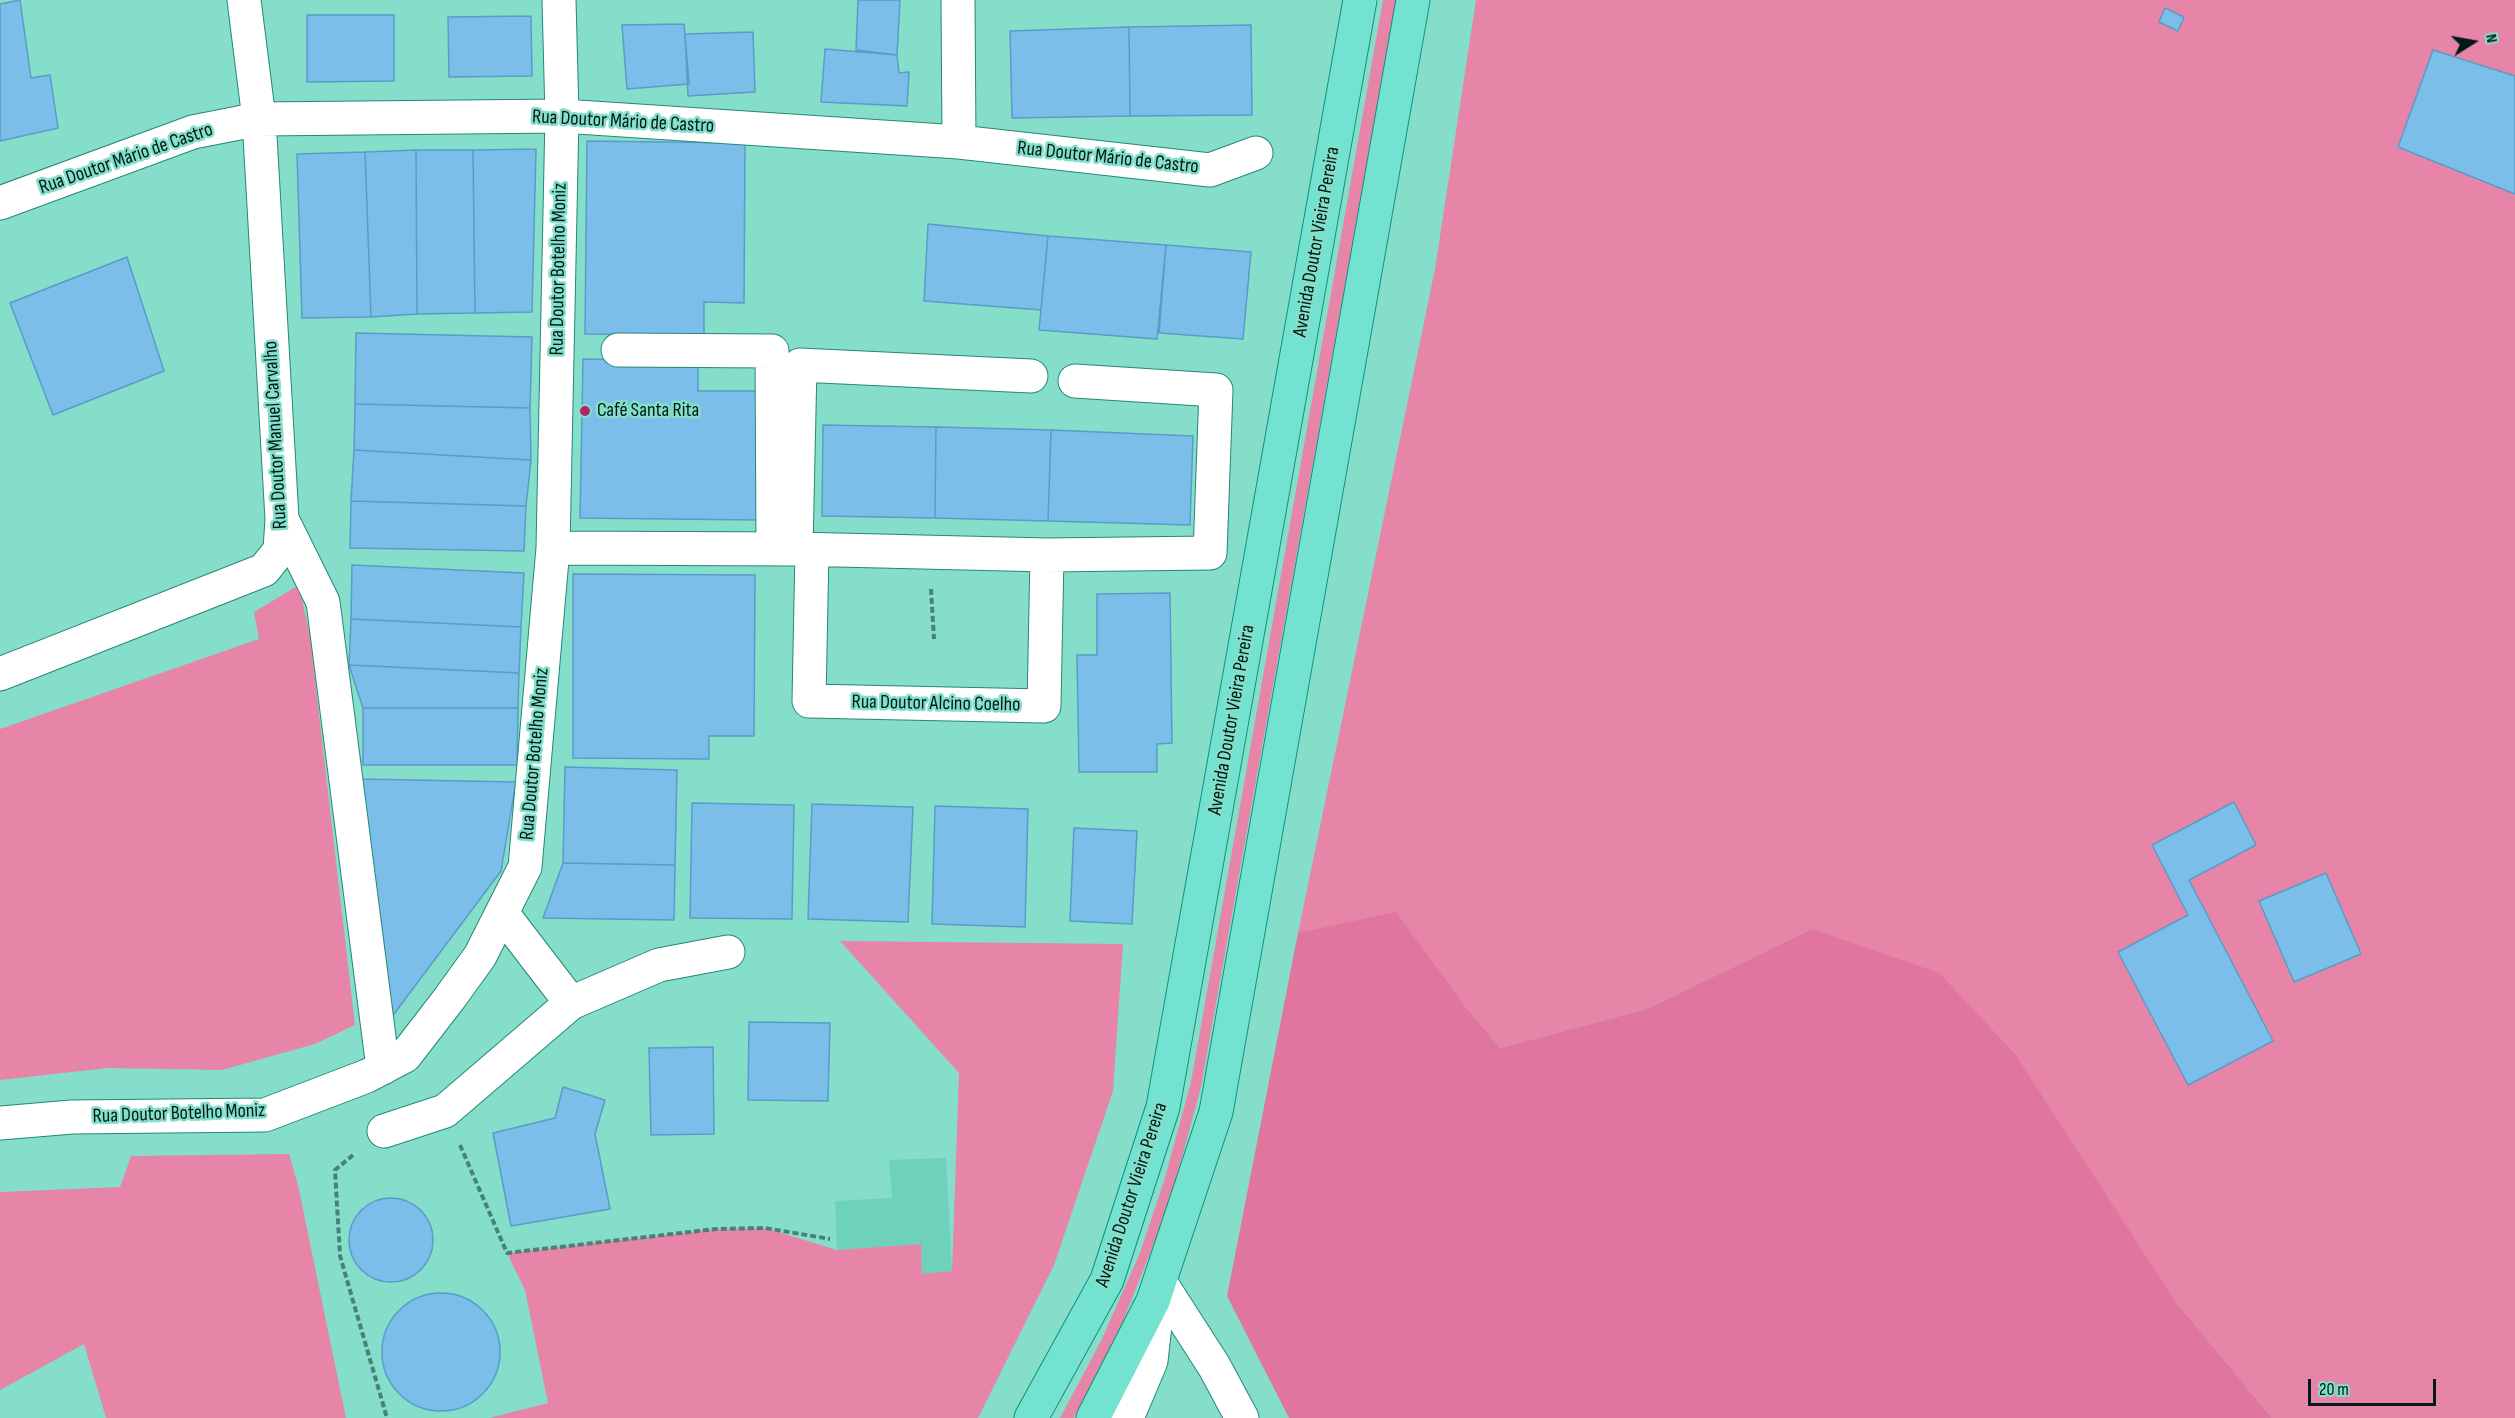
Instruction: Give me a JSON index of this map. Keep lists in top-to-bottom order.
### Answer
{
  "streets": {
    "main road": ["Avenida Doutor Vieira Pereira"],
    "street": [
      "Rua Doutor Mário de Castro",
      "Rua Doutor Botelho Moniz",
      "Rua Doutor Manuel Carvalho",
      "Rua Doutor Alcino Coelho"
    ]
  },
  "crossings": [
    ["Rua Doutor Mário de Castro", "Rua Doutor Botelho Moniz"],
    ["Rua Doutor Mário de Castro", "Rua Doutor Manuel Carvalho"]
  ],
  "places": ["Café Santa Rita"],
  "scale_bar": "20 m",
  "north": "right"
}
